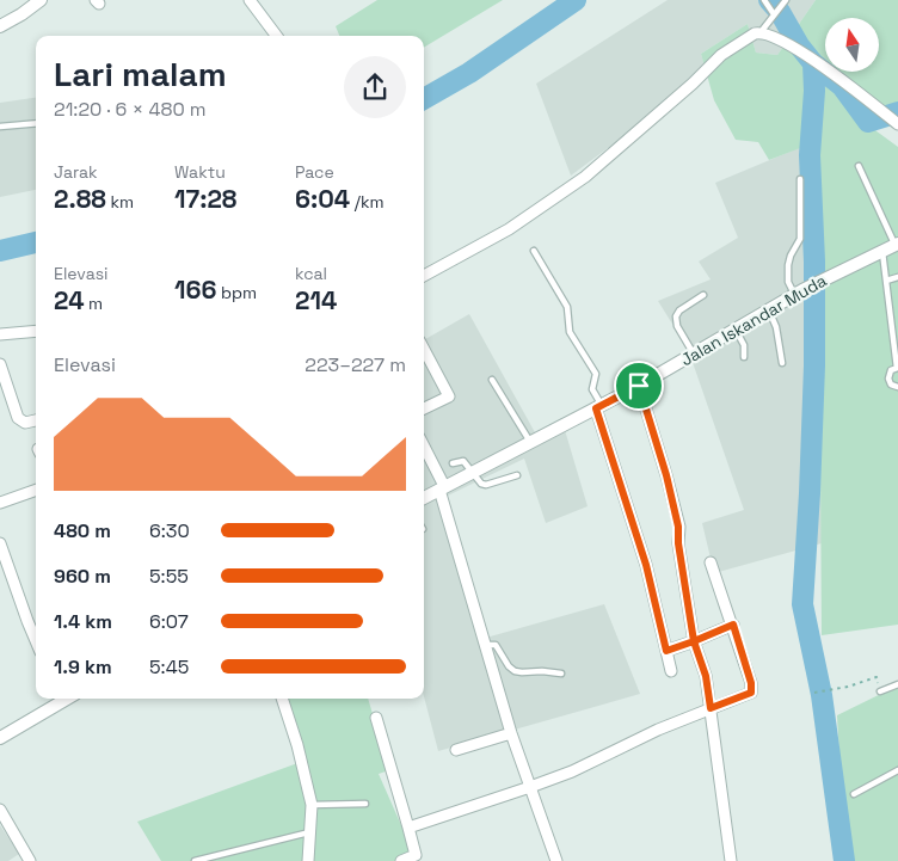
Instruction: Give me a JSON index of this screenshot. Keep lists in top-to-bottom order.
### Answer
{
  "streets": {
    "street": ["Jalan Iskandar Muda"]
  },
  "north": "top",
  "page": {
    "heading": ["Lari malam", "21:20 · 6 × 480 m"],
    "stats": [
      ["Jarak", "2.88 km"],
      ["Waktu", "17:28"],
      ["Pace", "6:04 /km"],
      ["Elevasi", "24 m"],
      ["166 bpm"],
      ["kcal", "214"]
    ],
    "chart": ["Elevasi", "223–227 m"],
    "list": [
      {
        "name": "480 m",
        "note": "6:30"
      },
      {
        "name": "960 m",
        "note": "5:55"
      },
      {
        "name": "1.4 km",
        "note": "6:07"
      },
      {
        "name": "1.9 km",
        "note": "5:45"
      }
    ]
  }
}
